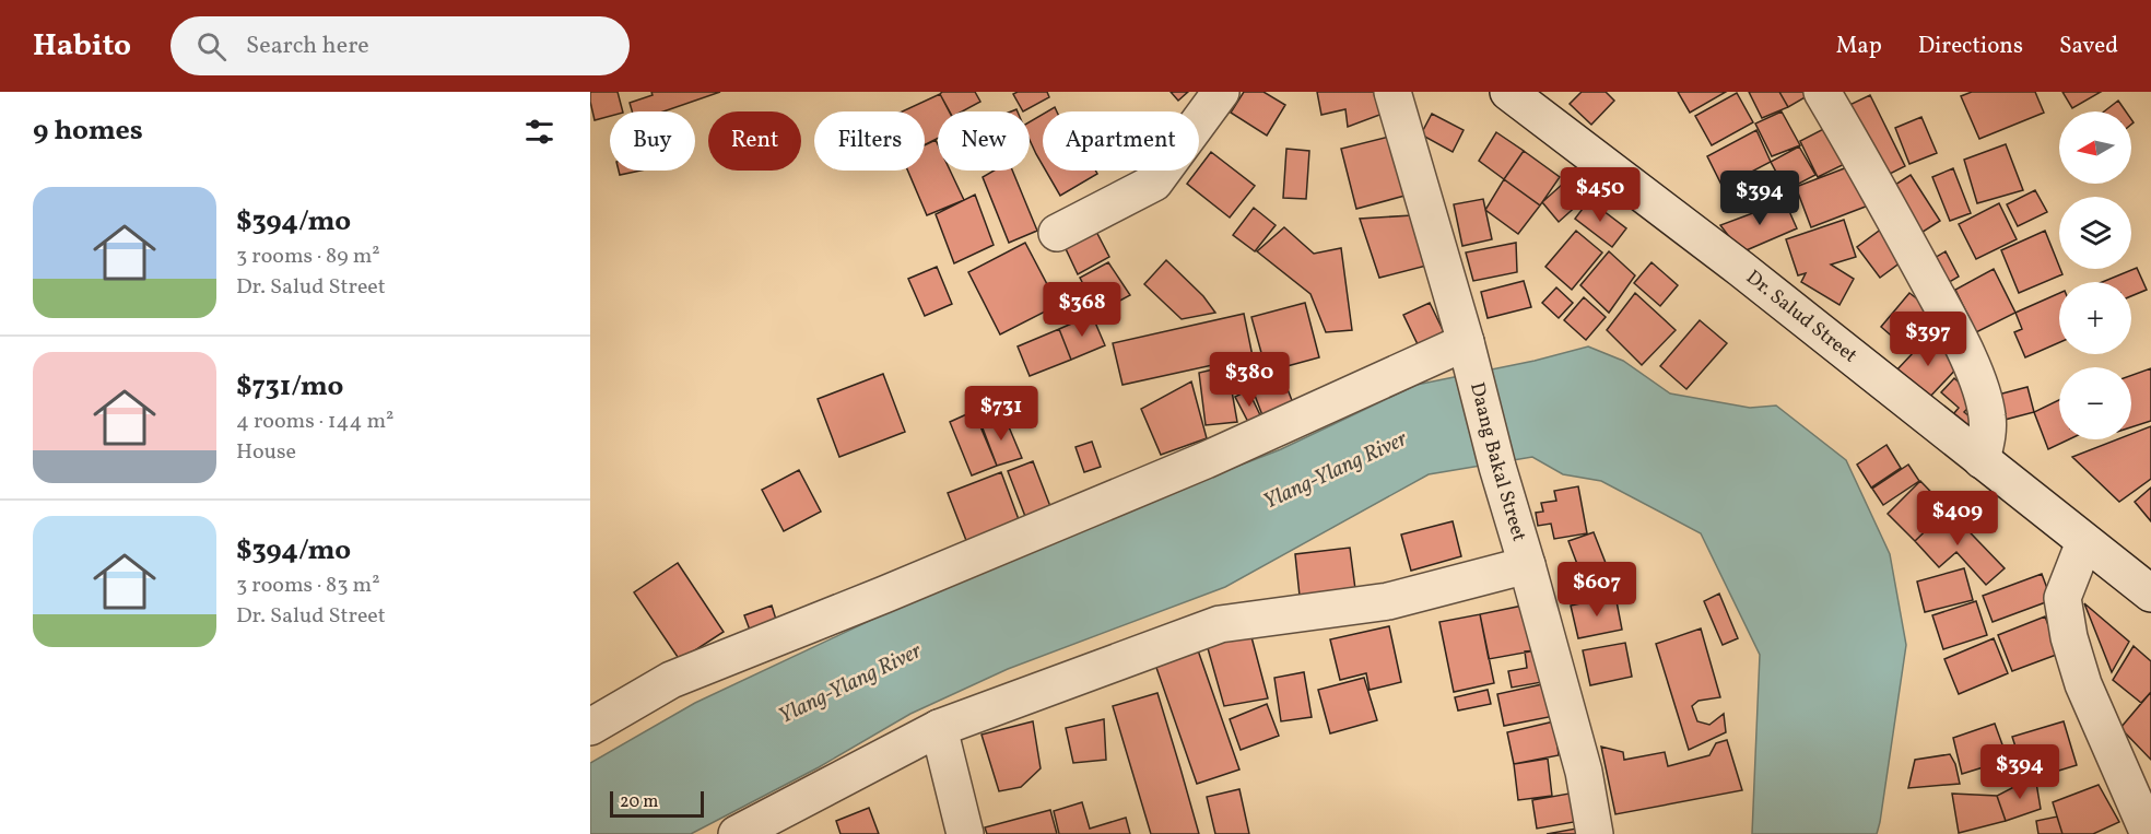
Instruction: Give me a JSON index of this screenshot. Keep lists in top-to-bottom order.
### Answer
{
  "streets": {
    "street": ["Dr. Salud Street", "Daang Bakal Street"]
  },
  "water": ["Ylang-Ylang River"],
  "scale_bar": "20 m",
  "north": "left",
  "page": {
    "header": "Habito",
    "search": "Search here",
    "nav": ["Map", "Directions", "Saved"],
    "heading": "9 homes",
    "map_buttons": ["+", "−"],
    "chip": [
      "Buy",
      "Rent",
      "Filters",
      "New",
      "Apartment"
    ],
    "price": [
      "$450",
      "$394",
      "$368",
      "$397",
      "$380",
      "$731",
      "$409",
      "$607",
      "$394"
    ],
    "list": [
      {
        "name": "$394/mo",
        "note": "3 rooms · 89 m² · Dr. Salud Street"
      },
      {
        "name": "$731/mo",
        "note": "4 rooms · 144 m² · House"
      },
      {
        "name": "$394/mo",
        "note": "3 rooms · 83 m² · Dr. Salud Street"
      }
    ],
    "scale": "20 m"
  }
}
